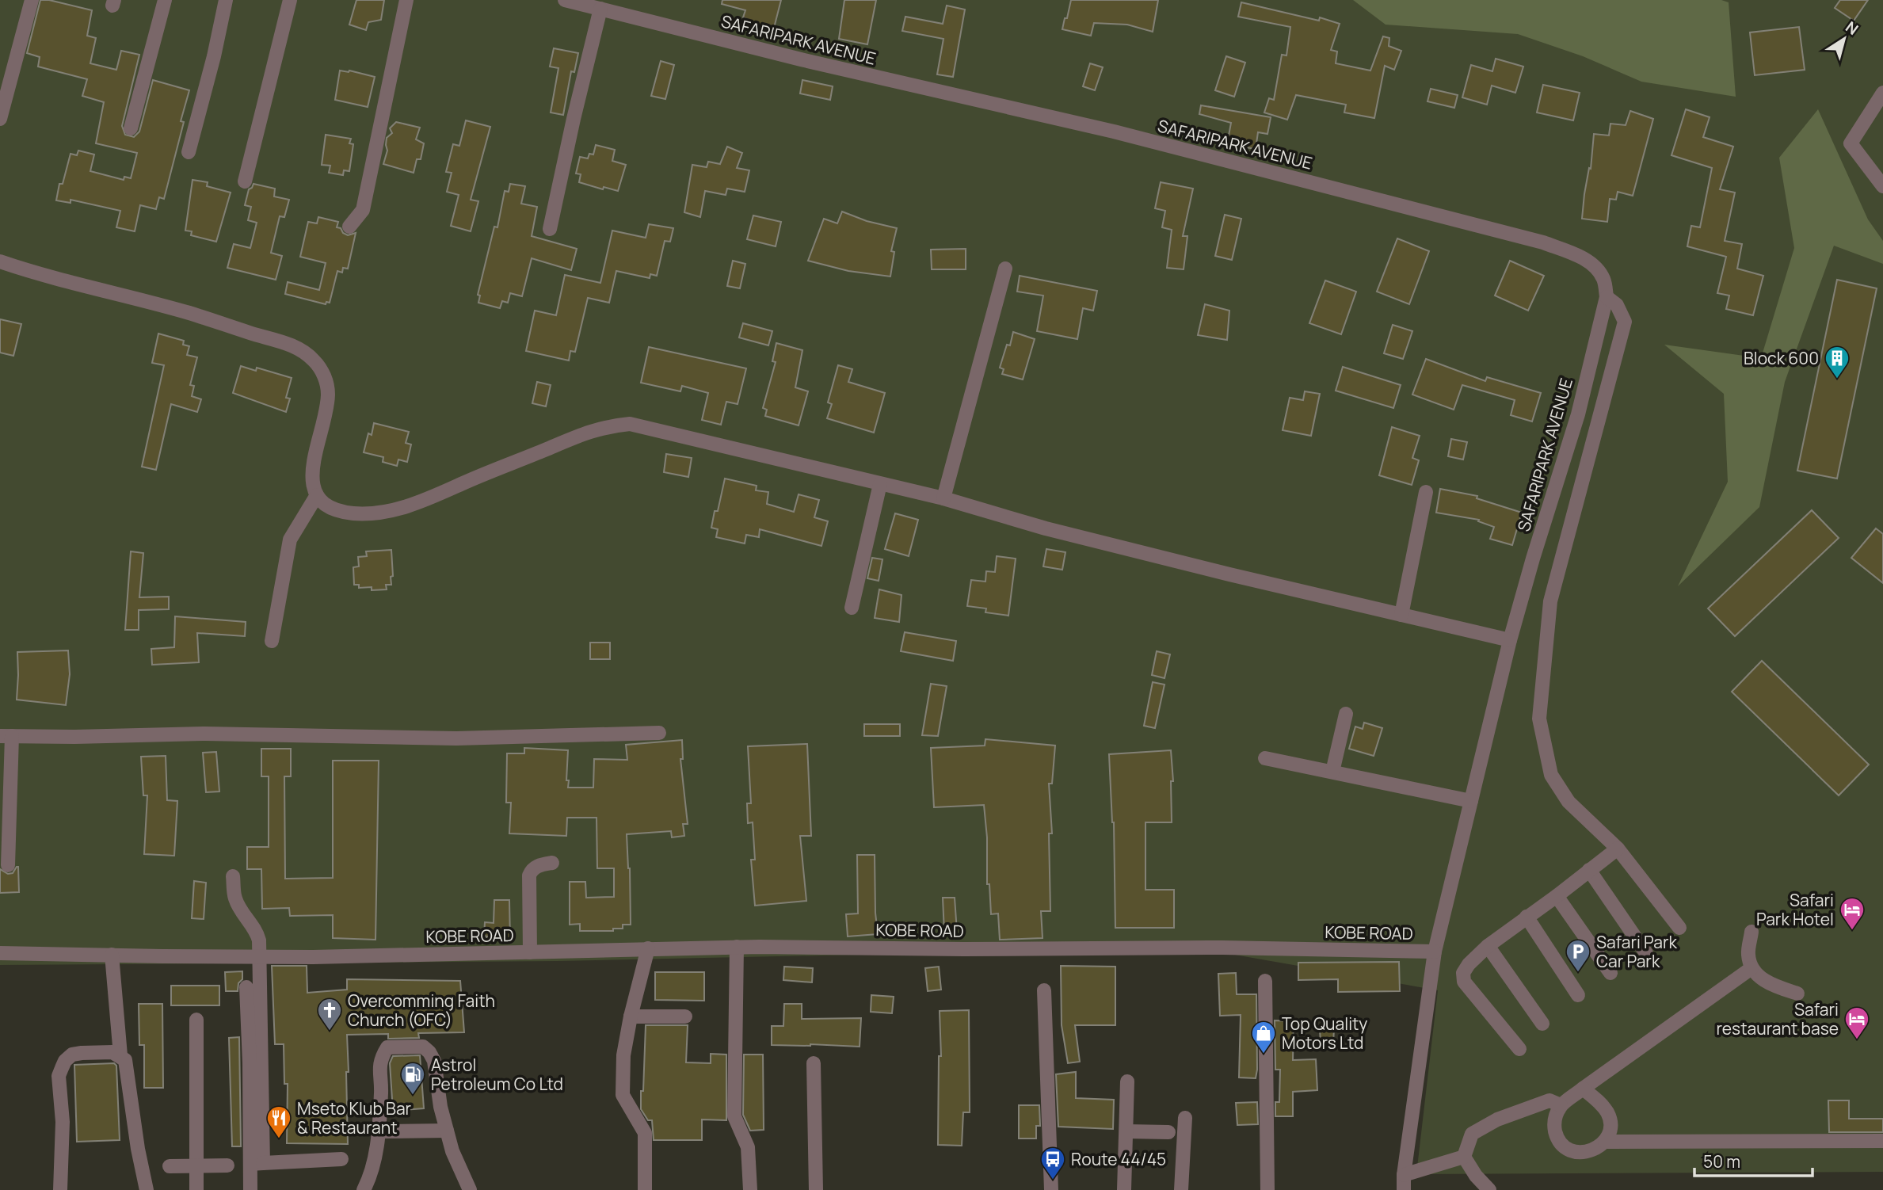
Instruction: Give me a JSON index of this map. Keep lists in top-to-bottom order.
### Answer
{
  "streets": {
    "street": ["SAFARIPARK AVENUE", "KOBE ROAD"]
  },
  "crossings": [
    ["SAFARIPARK AVENUE", "KOBE ROAD"]
  ],
  "places": {
    "building": ["Block 600"],
    "hotel": ["Safari Park Hotel", "Safari restaurant base"],
    "parking": ["Safari Park Car Park"],
    "church": ["Overcomming Faith Church (OFC)"],
    "shop": ["Top Quality Motors Ltd"],
    "fuel station": ["Astrol Petroleum Co Ltd"],
    "restaurant": ["Mseto Klub Bar & Restaurant"],
    "bus stop": ["Route 44/45"]
  },
  "scale_bar": "50 m",
  "north": "top right"
}
